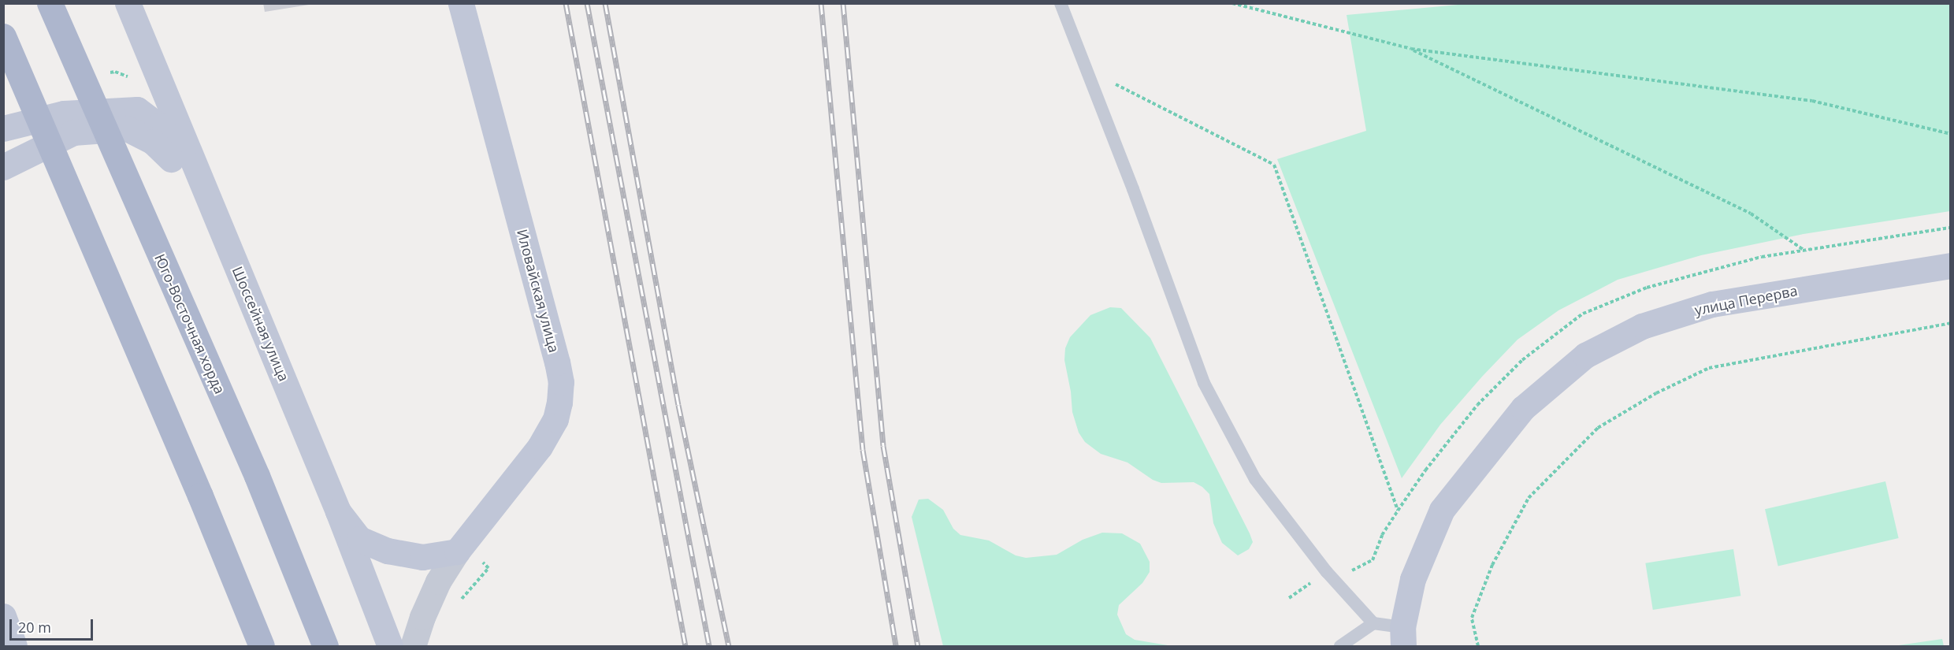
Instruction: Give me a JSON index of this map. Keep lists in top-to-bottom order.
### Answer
{
  "streets": {
    "main road": [
      "Иловайская улица",
      "улица Перерва",
      "Юго-Восточная хорда",
      "Шоссейная улица"
    ]
  },
  "scale_bar": "20 m"
}
